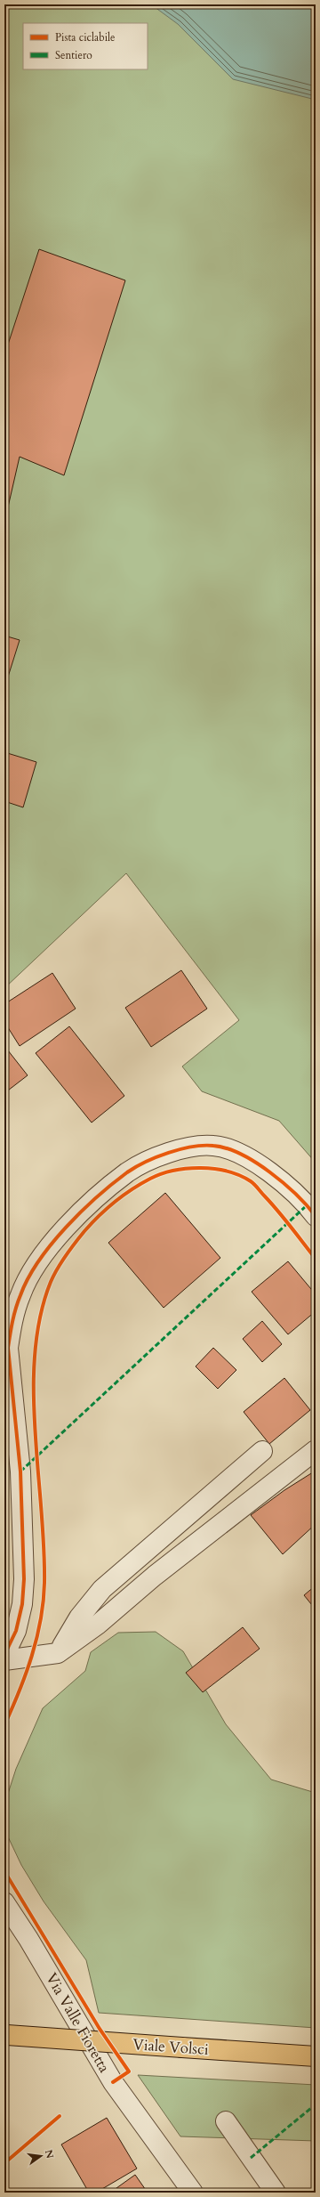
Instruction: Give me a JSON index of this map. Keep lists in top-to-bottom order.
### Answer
{
  "streets": {
    "main road": ["Viale Volsci"],
    "street": ["Via Valle Fioretta"]
  },
  "legend": ["Pista ciclabile", "Sentiero"],
  "north": "right"
}
